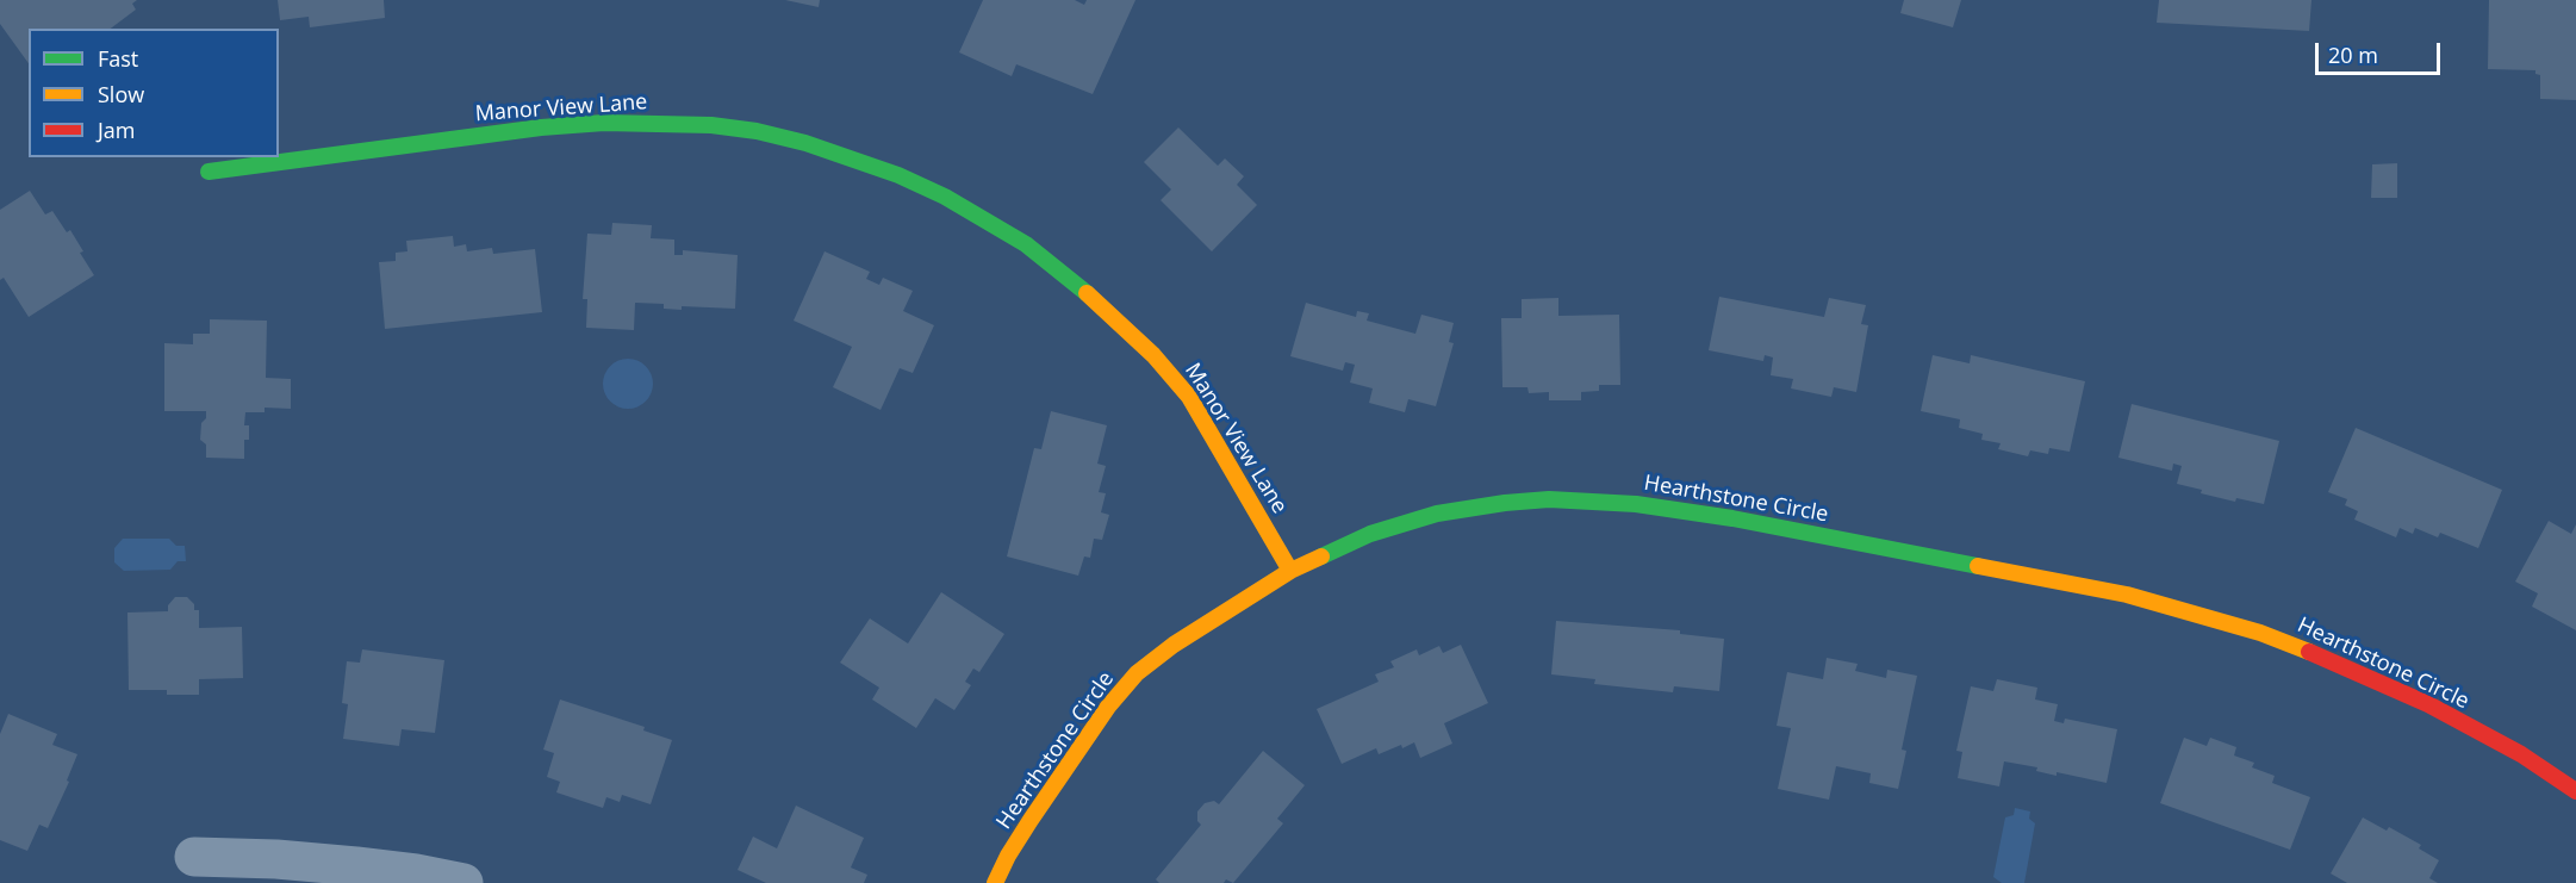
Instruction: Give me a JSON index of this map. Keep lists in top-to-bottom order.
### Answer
{
  "streets": {
    "street": ["Manor View Lane", "Hearthstone Circle"]
  },
  "crossings": [
    ["Manor View Lane", "Hearthstone Circle"]
  ],
  "legend": ["Fast", "Slow", "Jam"],
  "scale_bar": "20 m"
}
